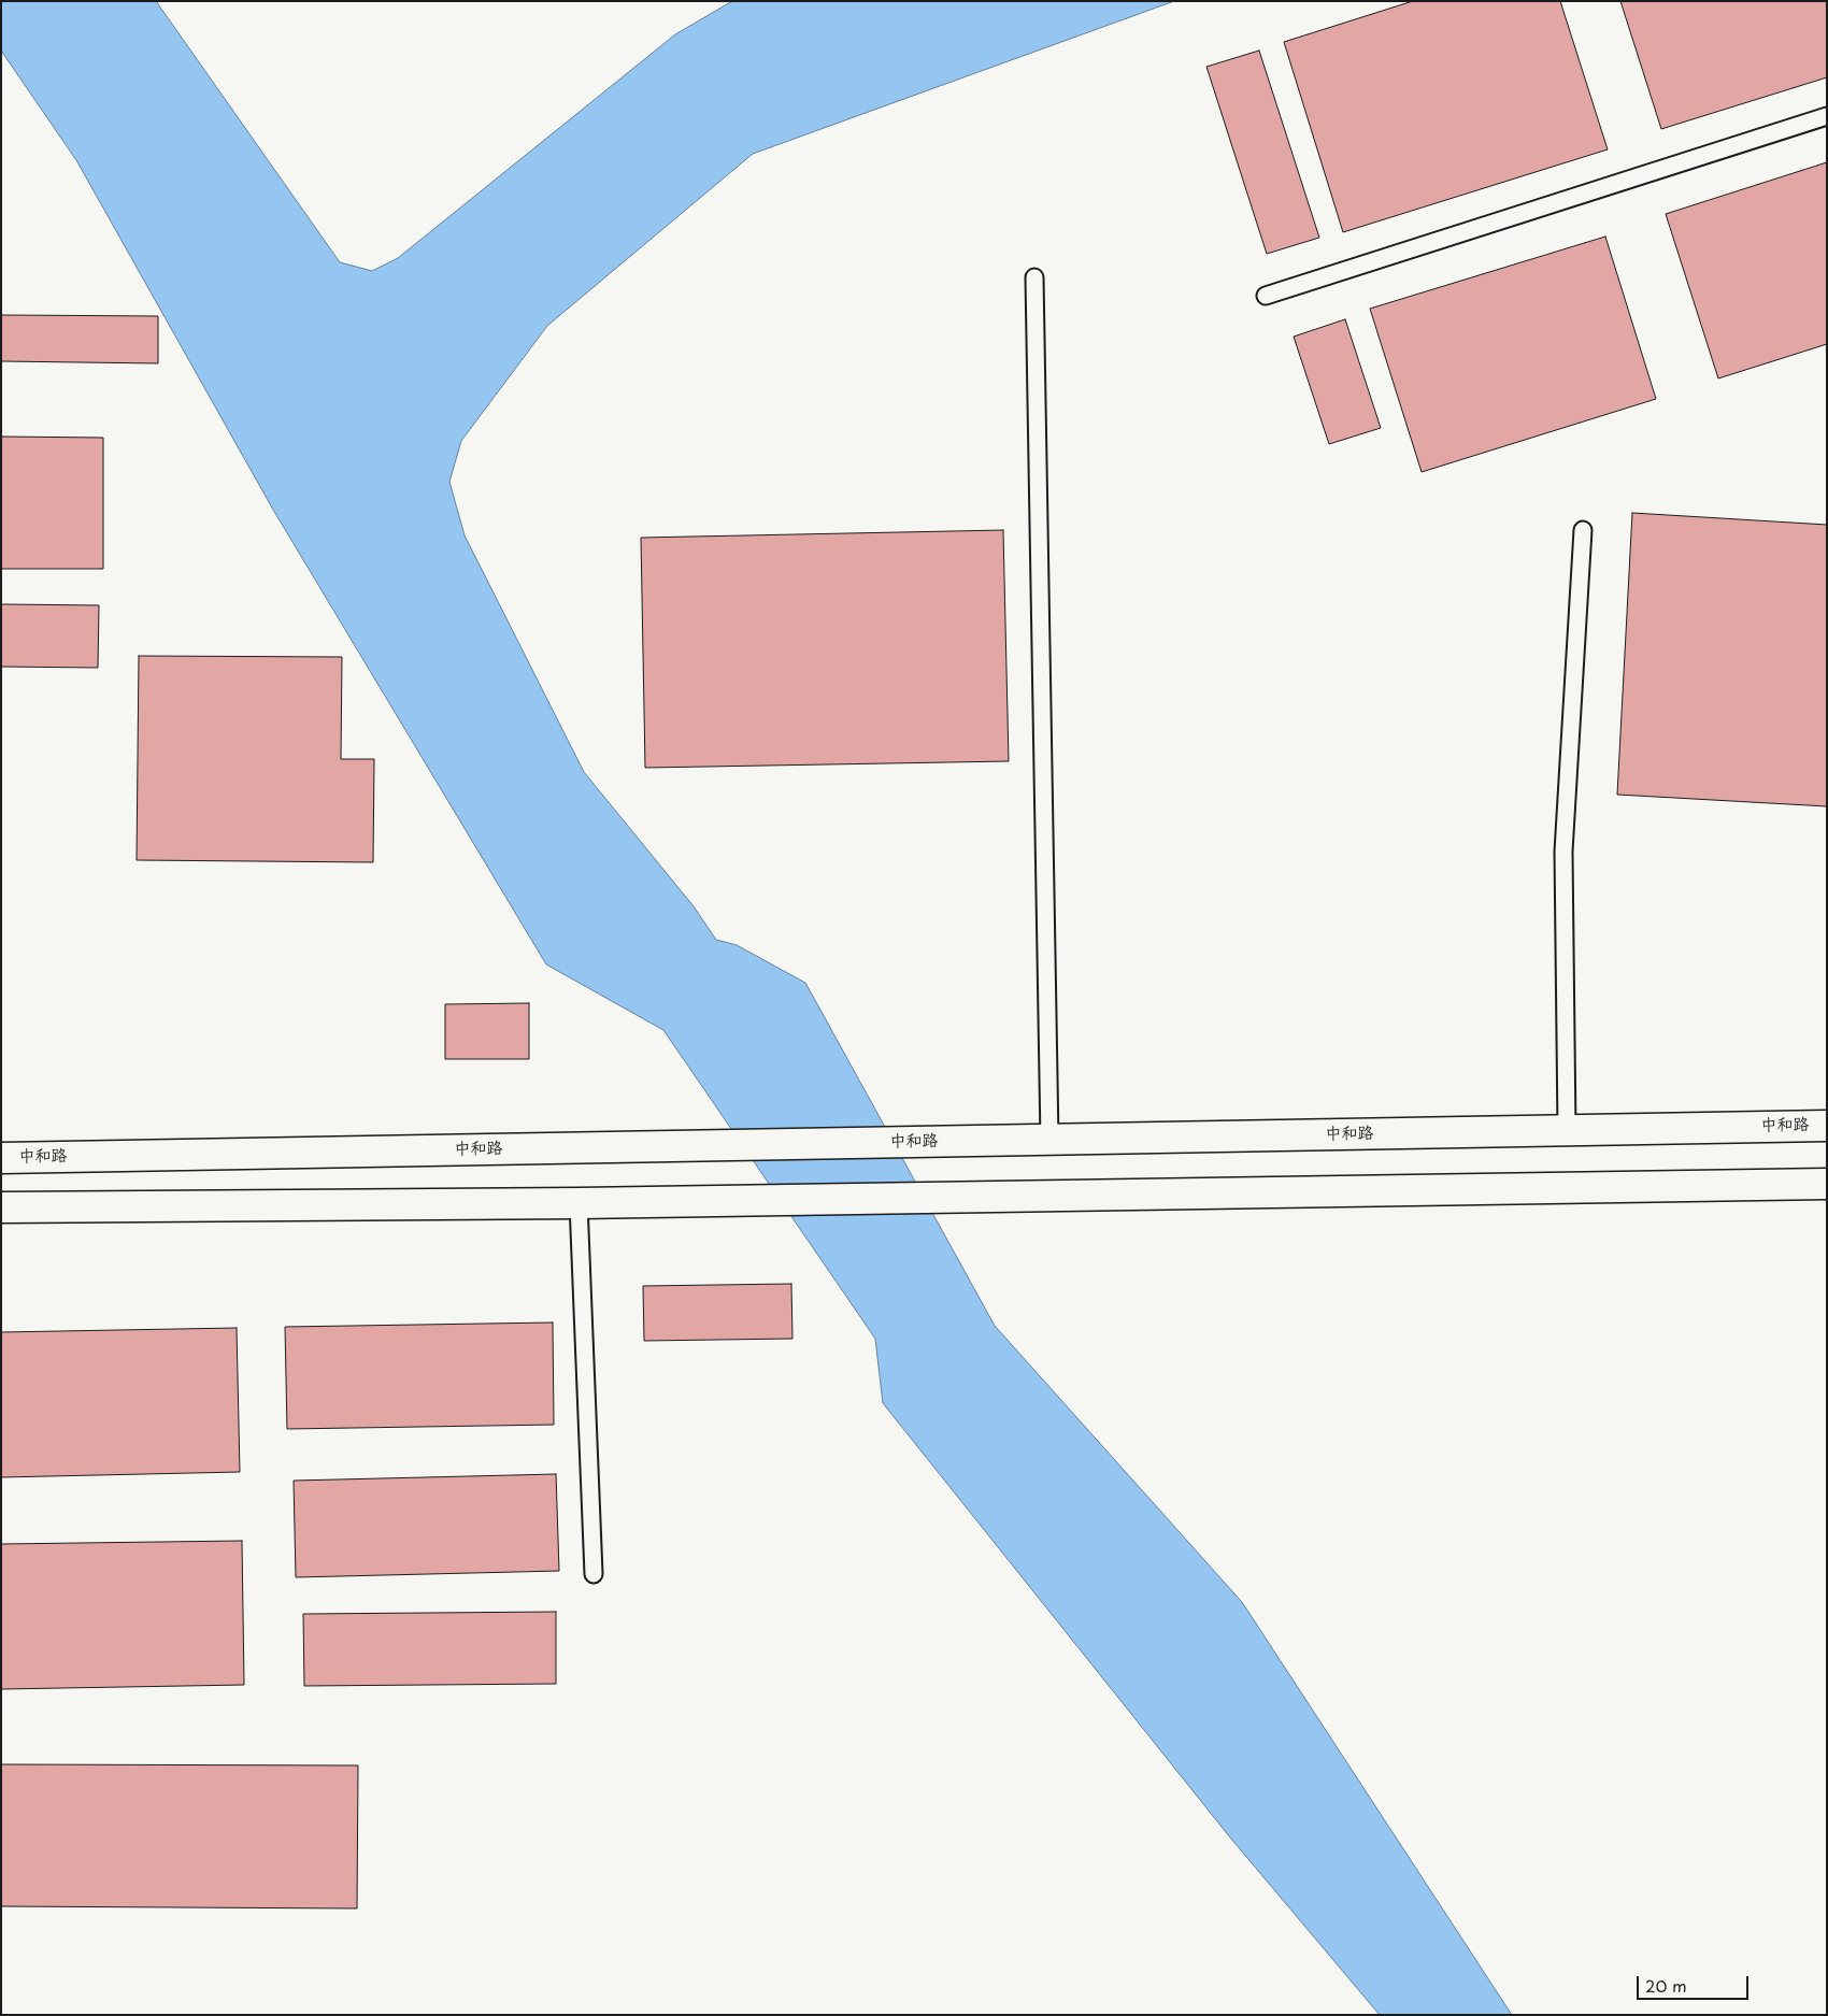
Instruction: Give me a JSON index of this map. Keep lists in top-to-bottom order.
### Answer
{
  "streets": {
    "main road": ["中和路"]
  },
  "scale_bar": "20 m"
}
